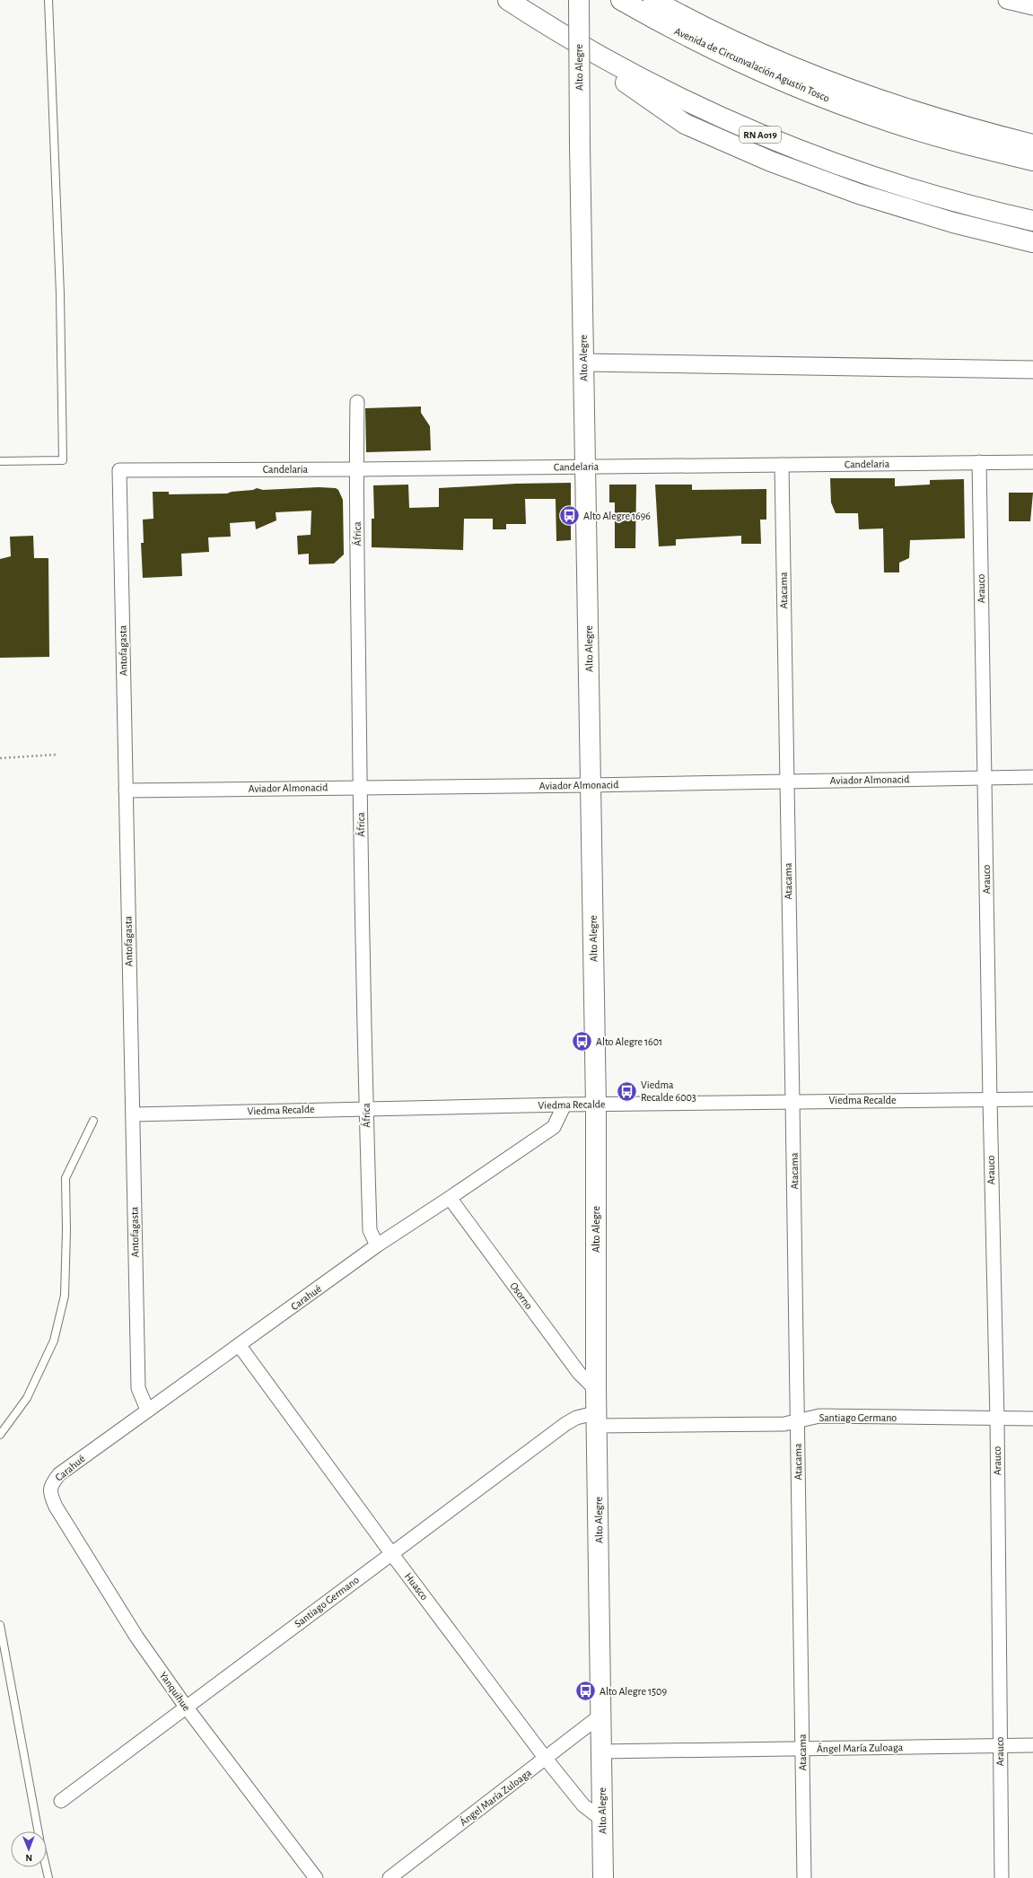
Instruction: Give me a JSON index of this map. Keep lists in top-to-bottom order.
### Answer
{
  "streets": {
    "main road": ["Avenida de Circunvalación Agustín Tosco", "Alto Alegre", "RN A019"],
    "street": [
      "Candelaria",
      "África",
      "Arauco",
      "Atacama",
      "Antofagasta",
      "Aviador Almonacid",
      "Viedma Recalde",
      "Osorno",
      "Carahué",
      "Santiago Germano",
      "Huasco",
      "Yanquihue",
      "Ángel María Zuloaga"
    ]
  },
  "crossings": [
    ["Alto Alegre", "Candelaria"],
    ["Alto Alegre", "Aviador Almonacid"],
    ["Alto Alegre", "Viedma Recalde"],
    ["Alto Alegre", "Osorno"],
    ["Alto Alegre", "Santiago Germano"],
    ["Alto Alegre", "Huasco"],
    ["Alto Alegre", "Ángel María Zuloaga"],
    ["Candelaria", "África"],
    ["Candelaria", "Arauco"],
    ["Candelaria", "Atacama"],
    ["Candelaria", "Antofagasta"],
    ["África", "Aviador Almonacid"],
    ["África", "Viedma Recalde"],
    ["África", "Carahué"],
    ["Arauco", "Aviador Almonacid"],
    ["Arauco", "Viedma Recalde"],
    ["Arauco", "Santiago Germano"],
    ["Arauco", "Ángel María Zuloaga"],
    ["Atacama", "Aviador Almonacid"],
    ["Atacama", "Viedma Recalde"],
    ["Atacama", "Santiago Germano"],
    ["Atacama", "Ángel María Zuloaga"],
    ["Antofagasta", "Aviador Almonacid"],
    ["Antofagasta", "Viedma Recalde"],
    ["Antofagasta", "Carahué"],
    ["Viedma Recalde", "Carahué"],
    ["Osorno", "Carahué"],
    ["Carahué", "Huasco"],
    ["Carahué", "Yanquihue"],
    ["Santiago Germano", "Huasco"],
    ["Santiago Germano", "Yanquihue"],
    ["Huasco", "Ángel María Zuloaga"]
  ],
  "places": {
    "bus stop": [
      "Alto Alegre 1696",
      "Alto Alegre 1601",
      "Viedma Recalde 6003",
      "Alto Alegre 1509"
    ]
  },
  "north": "bottom"
}
